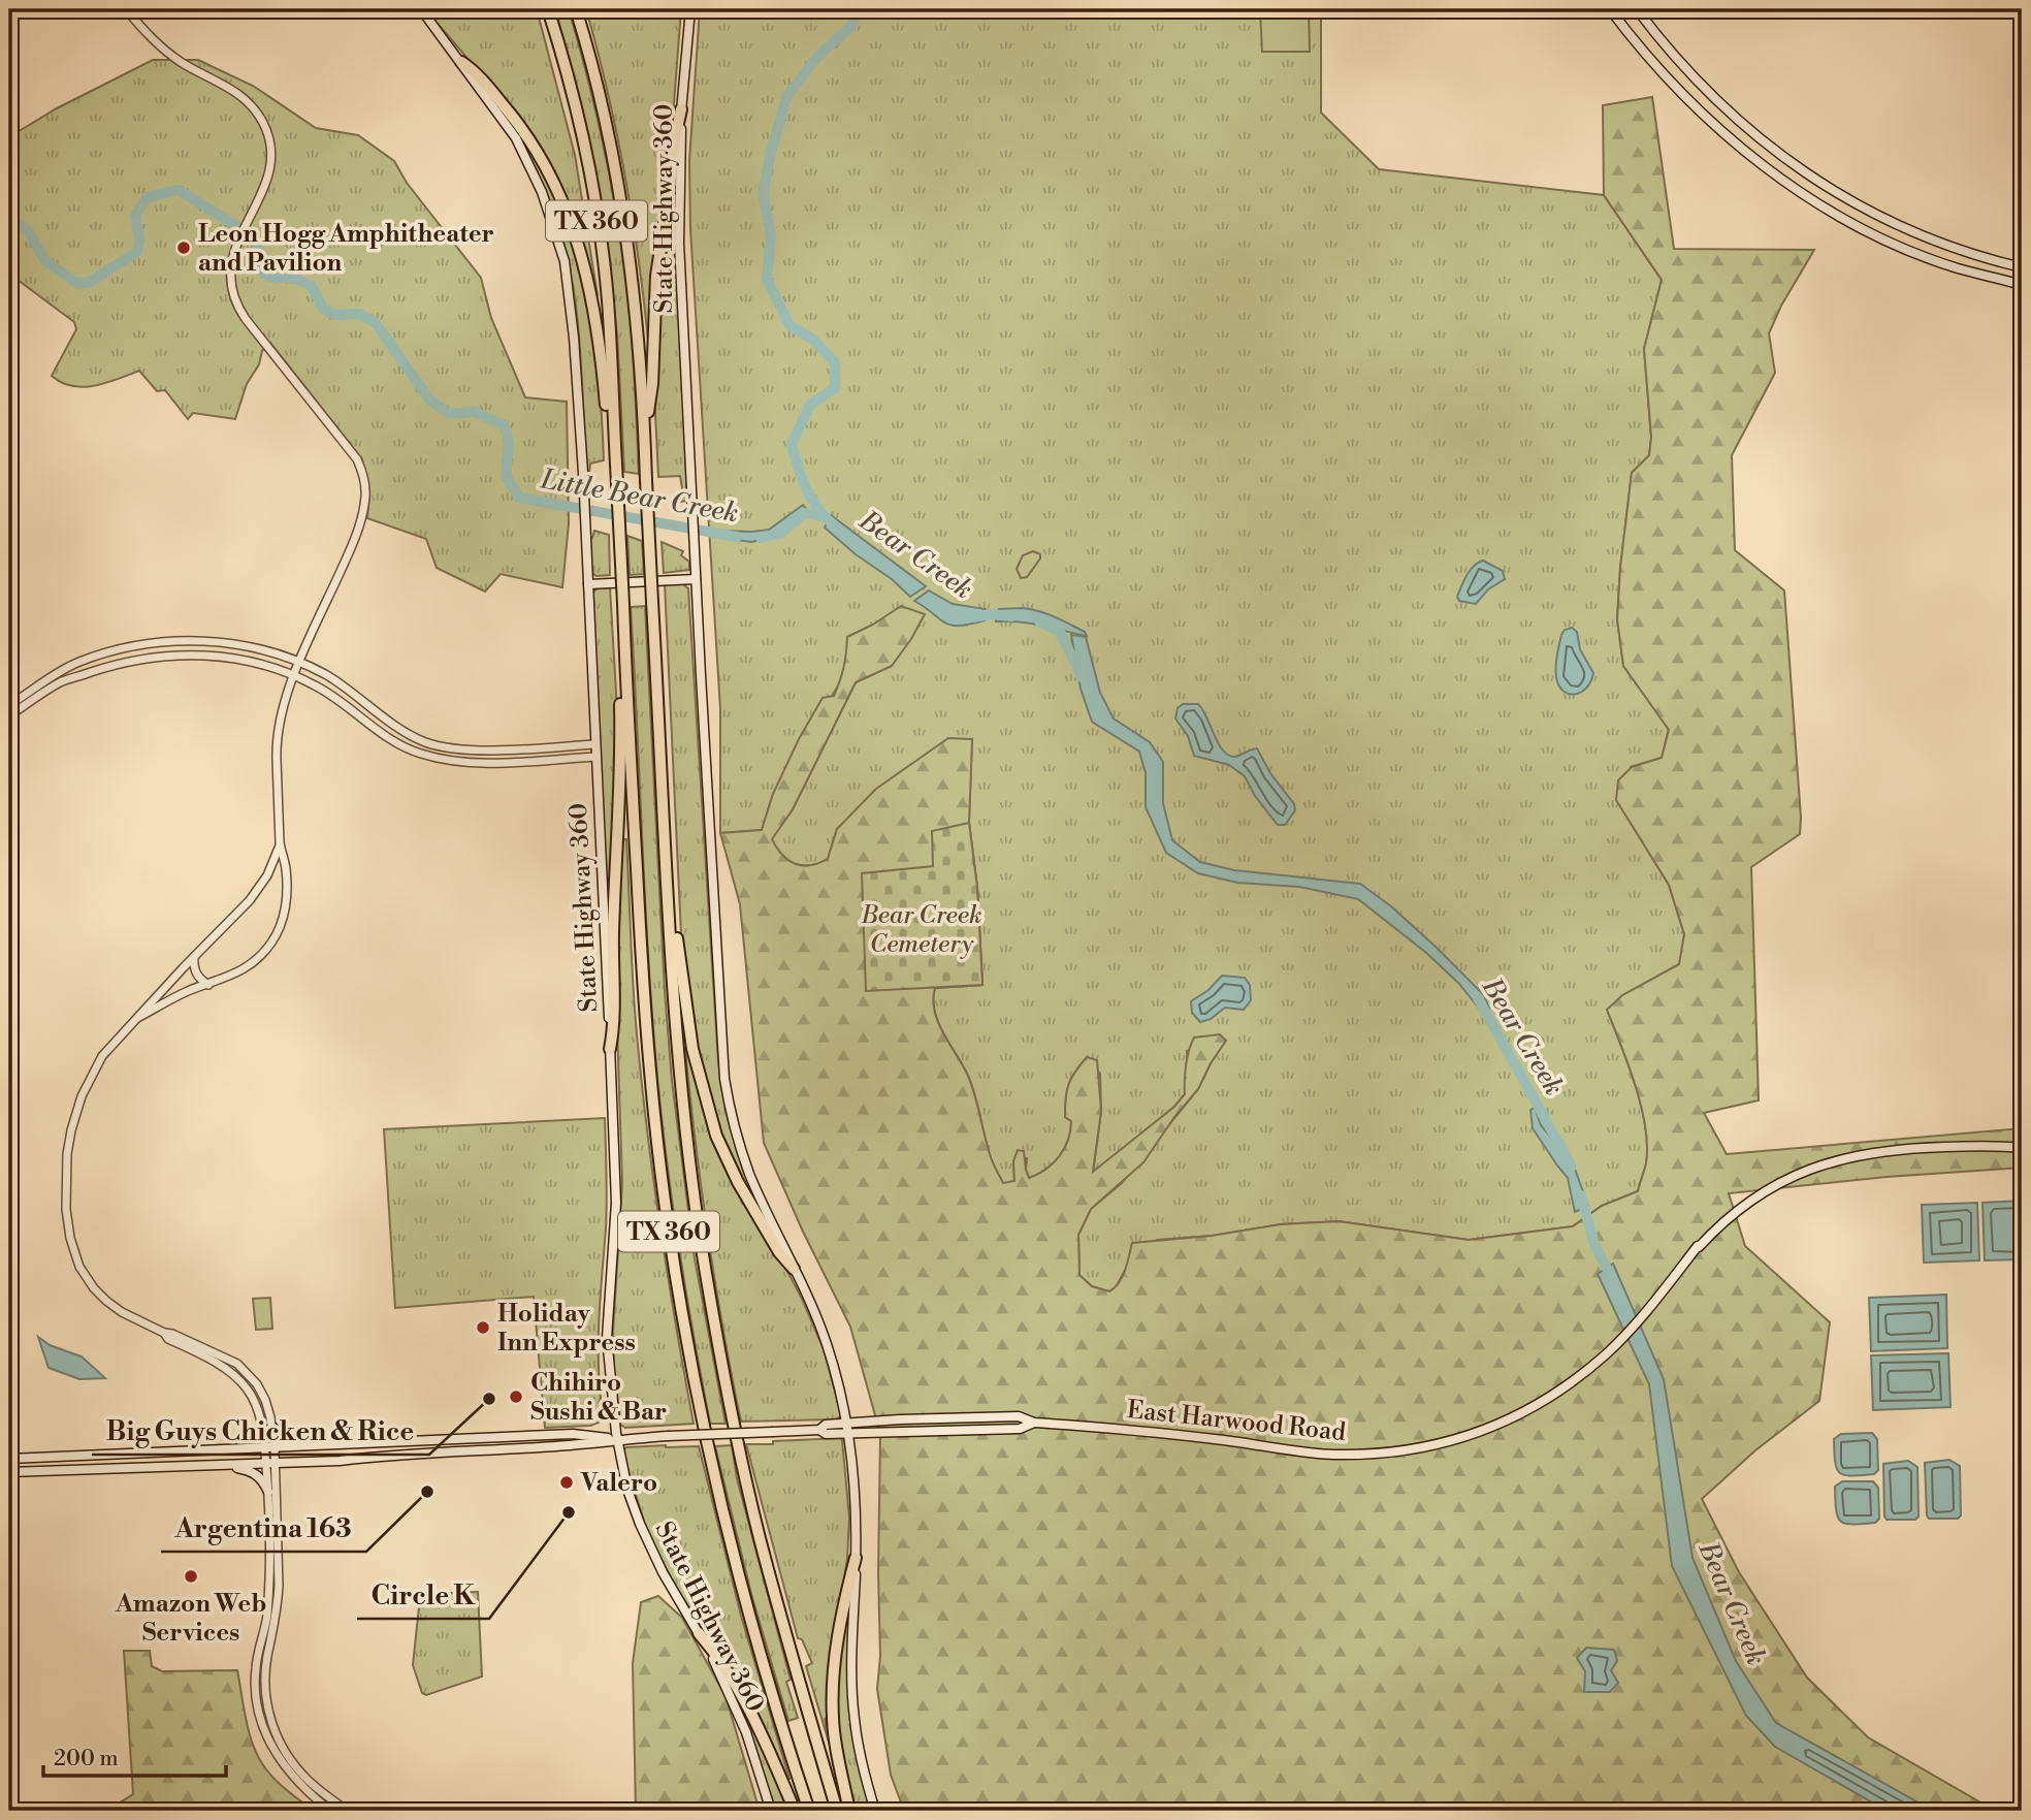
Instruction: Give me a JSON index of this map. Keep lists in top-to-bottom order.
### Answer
{
  "streets": {
    "highway": ["TX 360"],
    "main road": ["State Highway 360", "East Harwood Road"]
  },
  "crossings": [
    ["State Highway 360", "East Harwood Road"]
  ],
  "water": ["Little Bear Creek", "Bear Creek"],
  "parks": ["Bear Creek Cemetery"],
  "places": [
    "Leon Hogg Amphitheater and Pavilion",
    "Holiday Inn Express",
    "Chihiro Sushi & Bar",
    "Big Guys Chicken & Rice",
    "Valero",
    "Argentina 163",
    "Circle K",
    "Amazon Web Services"
  ],
  "scale_bar": "200 m"
}
